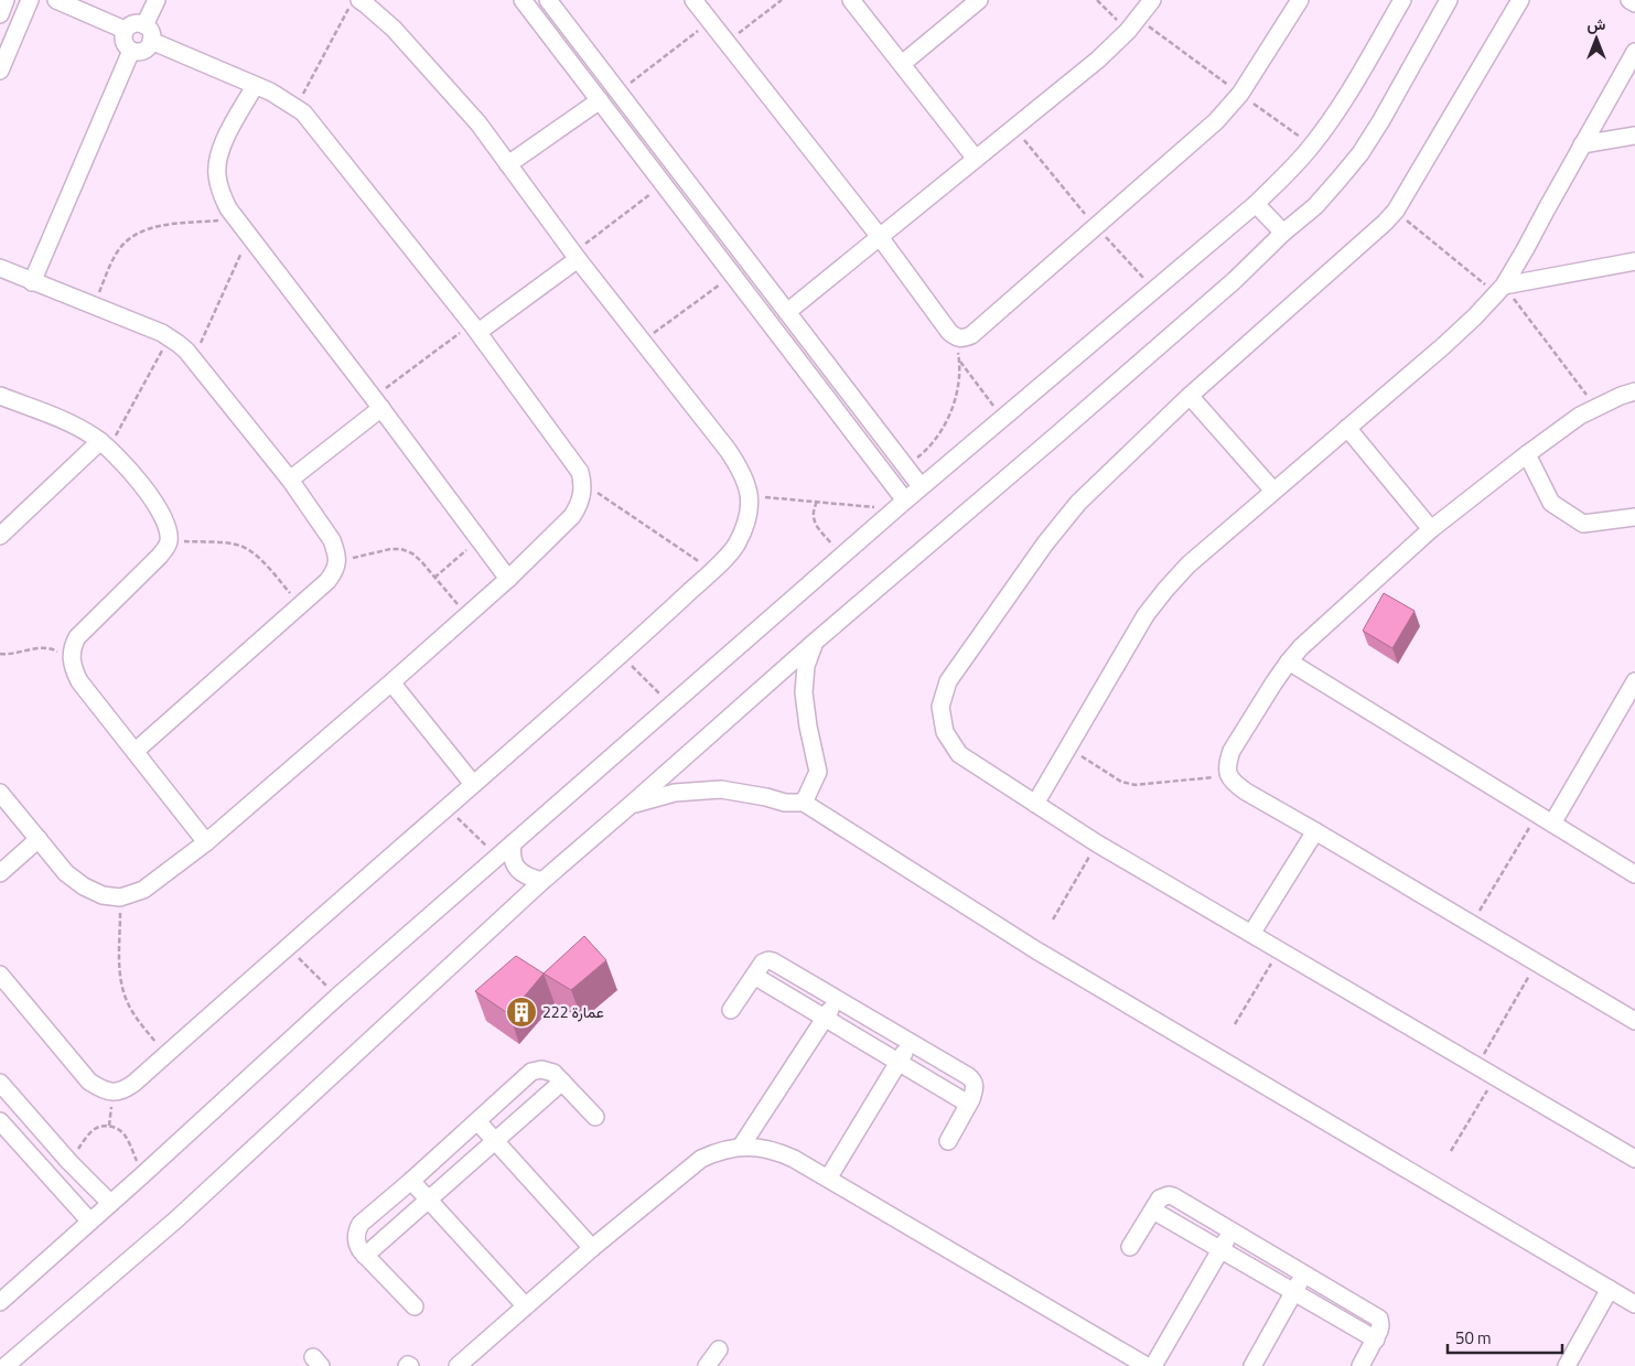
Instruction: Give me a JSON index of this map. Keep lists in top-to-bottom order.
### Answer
{
  "places": {
    "building": ["عمارة 222"]
  },
  "scale_bar": "50 m",
  "north": "top"
}
